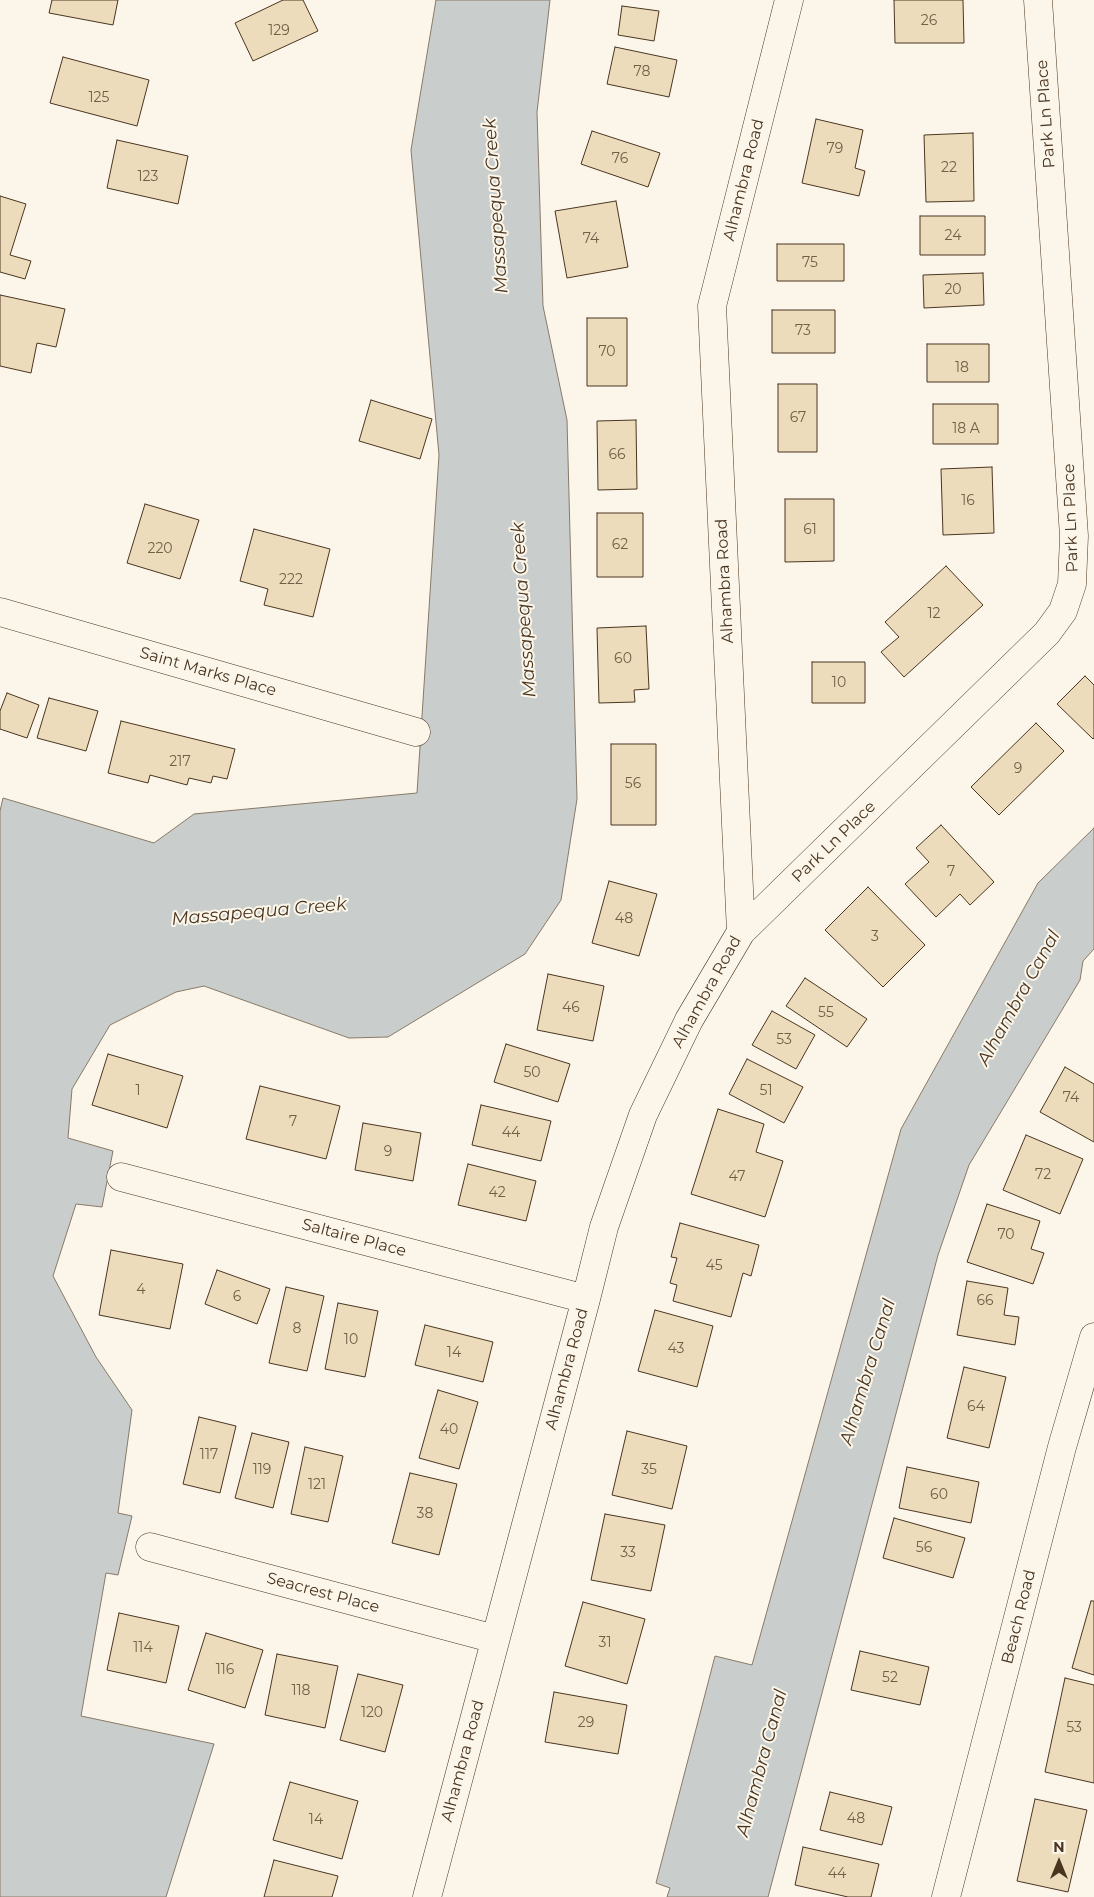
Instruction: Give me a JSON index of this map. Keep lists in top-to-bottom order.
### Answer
{
  "streets": {
    "street": [
      "Park Ln Place",
      "Alhambra Road",
      "Saint Marks Place",
      "Saltaire Place",
      "Seacrest Place",
      "Beach Road"
    ]
  },
  "crossings": [
    ["Park Ln Place", "Alhambra Road"],
    ["Alhambra Road", "Saltaire Place"],
    ["Alhambra Road", "Seacrest Place"]
  ],
  "water": ["Massapequa Creek", "Alhambra Canal"],
  "house_numbers": [
    "26",
    "129",
    "78",
    "125",
    "79",
    "76",
    "22",
    "123",
    "24",
    "74",
    "75",
    "20",
    "73",
    "70",
    "18",
    "67",
    "18 A",
    "66",
    "16",
    "61",
    "62",
    "220",
    "222",
    "12",
    "60",
    "10",
    "217",
    "9",
    "56",
    "7",
    "48",
    "3",
    "46",
    "55",
    "53",
    "50",
    "1",
    "51",
    "74",
    "7",
    "44",
    "9",
    "72",
    "47",
    "42",
    "70",
    "45",
    "4",
    "6",
    "66",
    "8",
    "10",
    "43",
    "14",
    "64",
    "40",
    "117",
    "119",
    "35",
    "121",
    "60",
    "38",
    "56",
    "33",
    "31",
    "114",
    "116",
    "52",
    "118",
    "120",
    "29",
    "53",
    "48",
    "14",
    "44"
  ],
  "north": "top"
}
